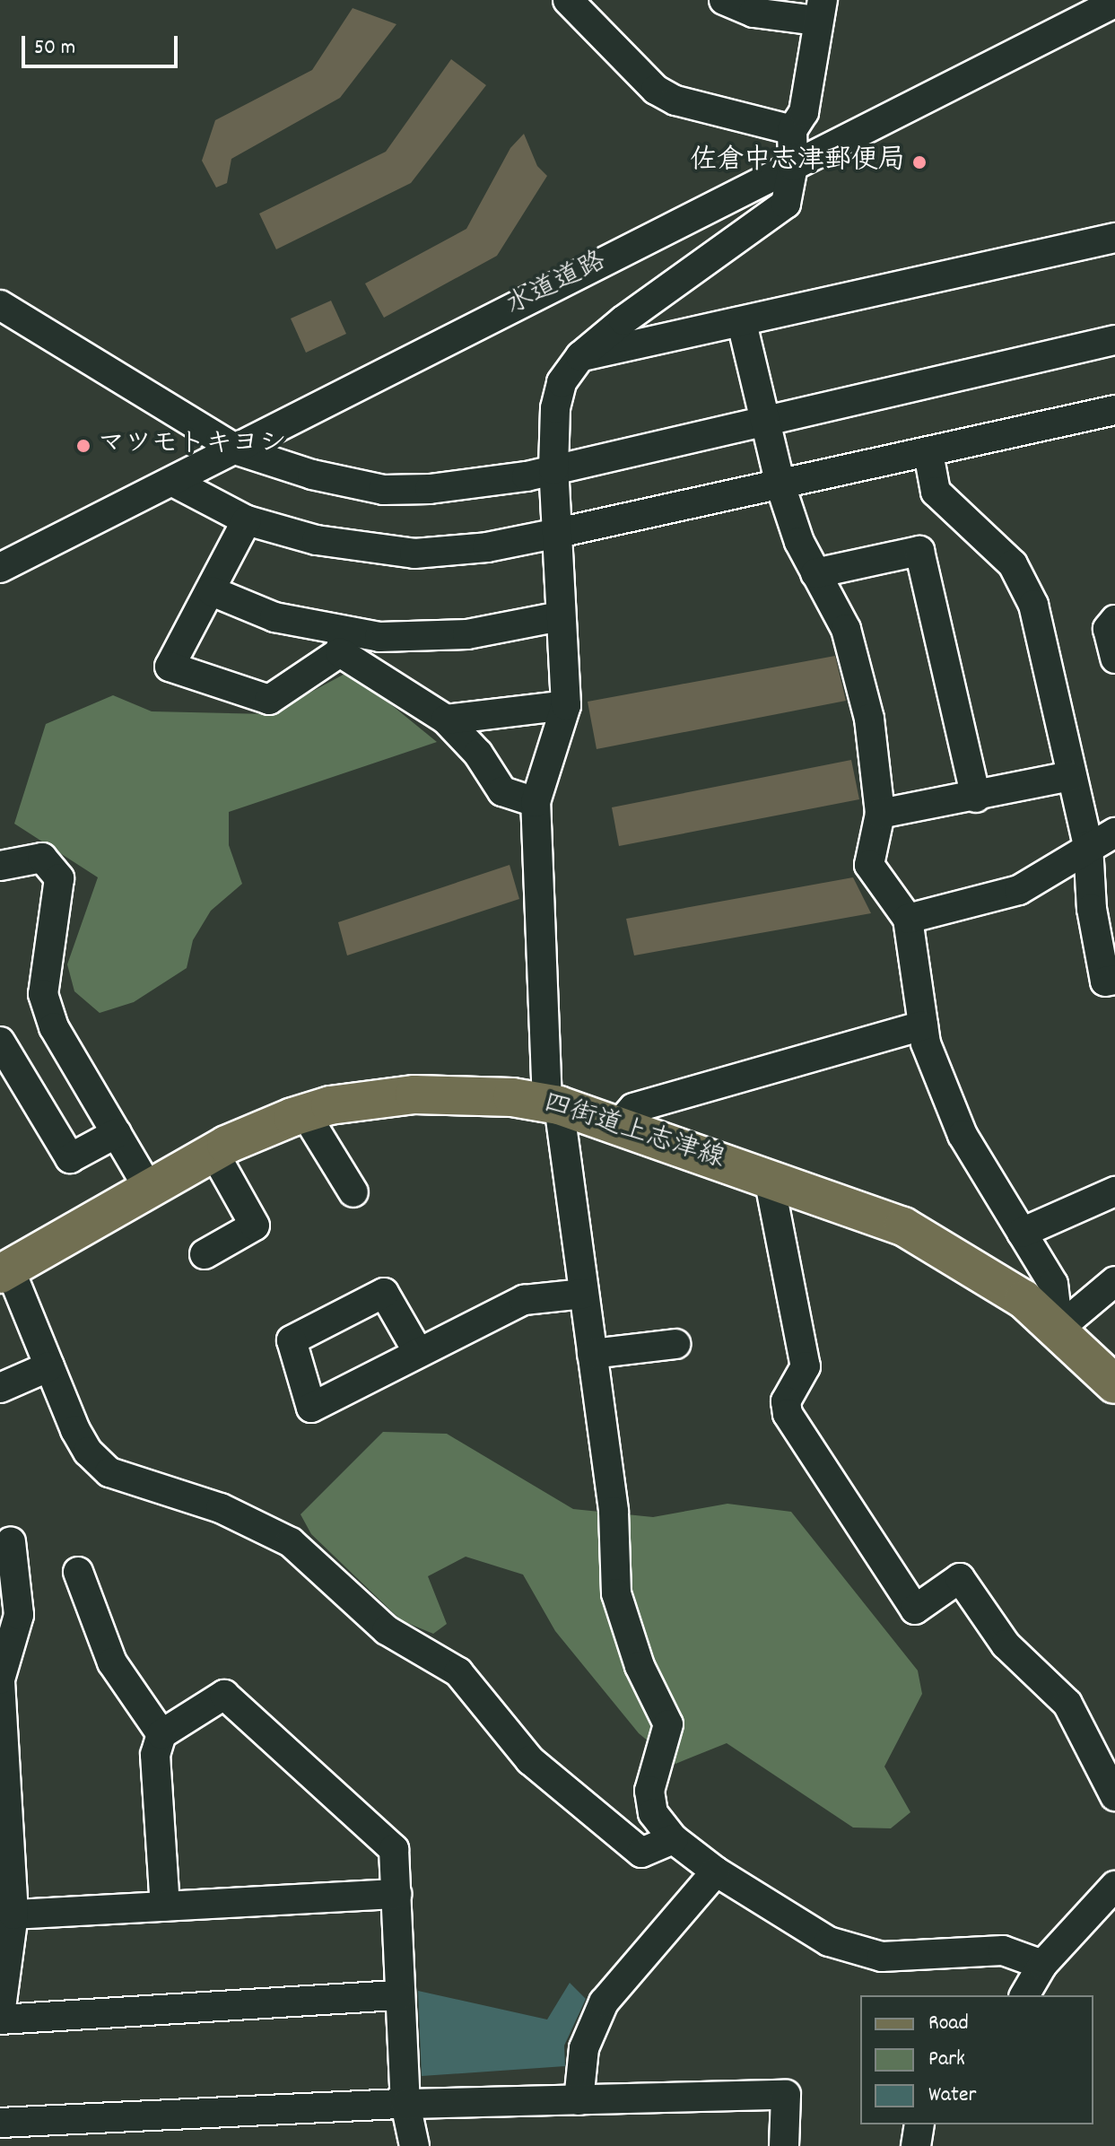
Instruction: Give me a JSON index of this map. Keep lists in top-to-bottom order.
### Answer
{
  "streets": {
    "main road": ["四街道上志津線"],
    "street": ["水道道路"]
  },
  "places": ["佐倉中志津郵便局", "マツモトキヨシ"],
  "legend": ["Road", "Park", "Water"],
  "scale_bar": "50 m"
}
